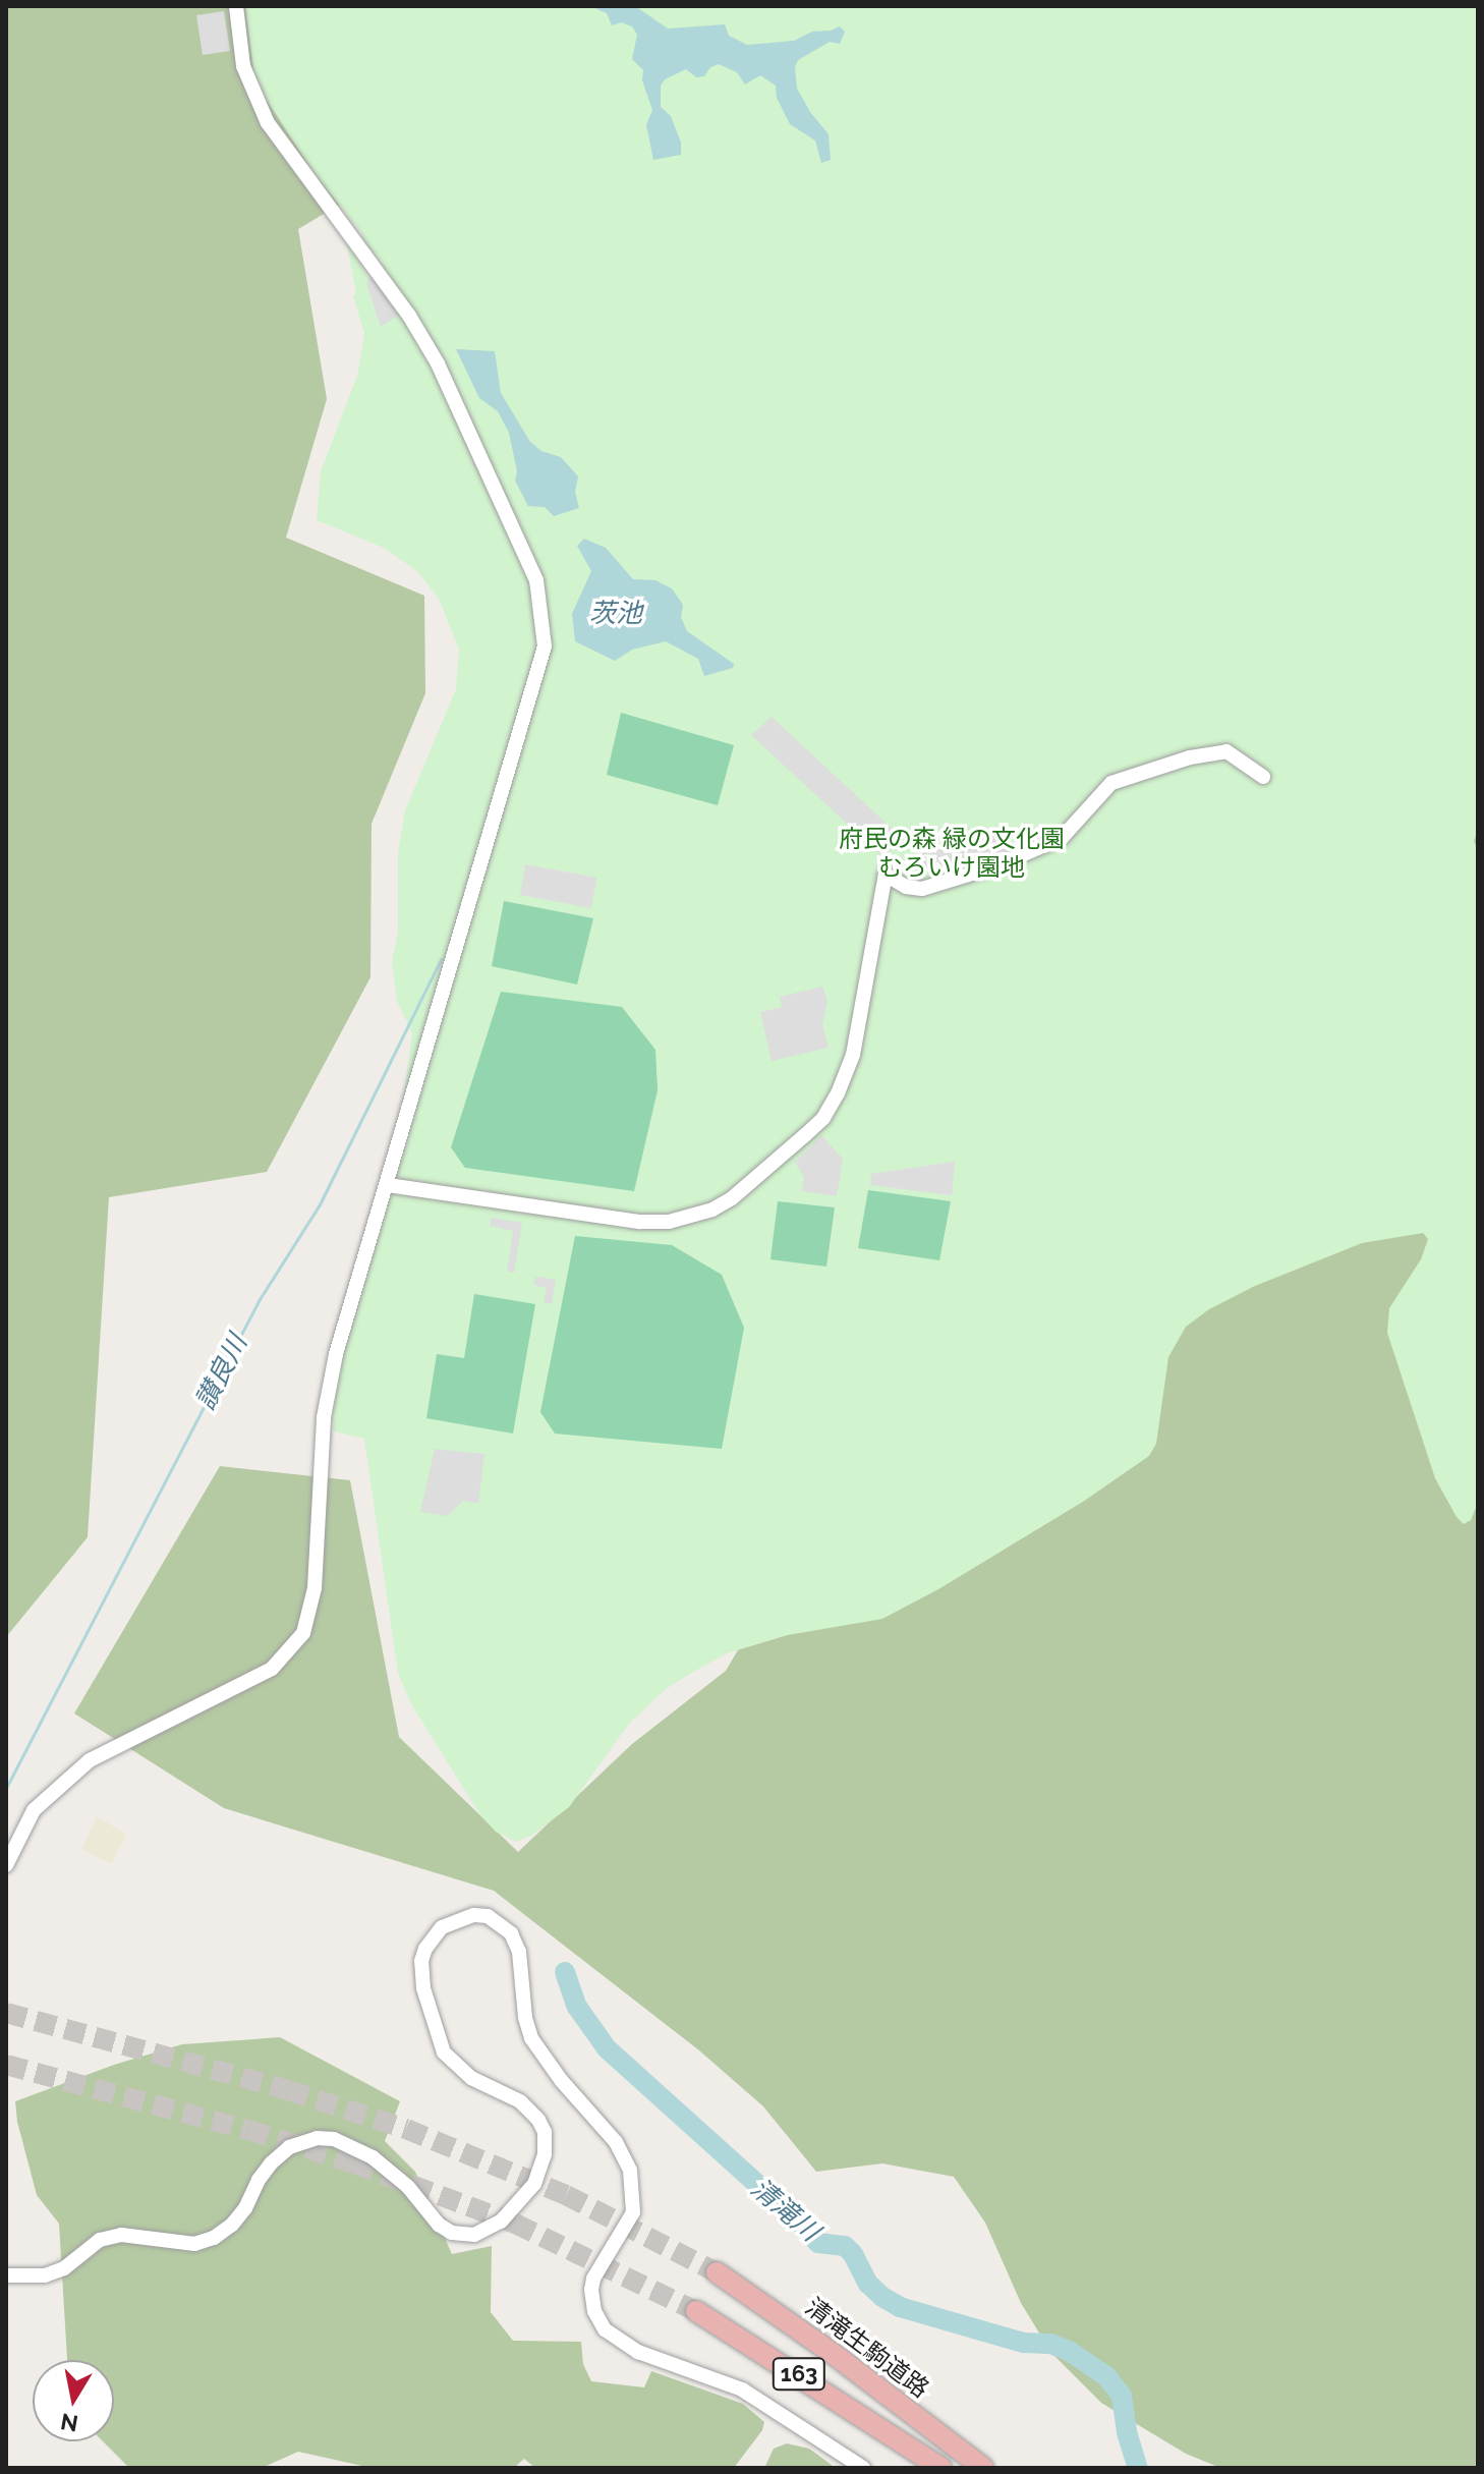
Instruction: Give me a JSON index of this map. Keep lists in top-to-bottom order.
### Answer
{
  "streets": {
    "highway": ["清滝生駒道路", "163"]
  },
  "water": ["茨池", "讃良川", "清滝川"],
  "parks": ["府民の森 緑の文化園 むろいけ園地"],
  "north": "bottom"
}
